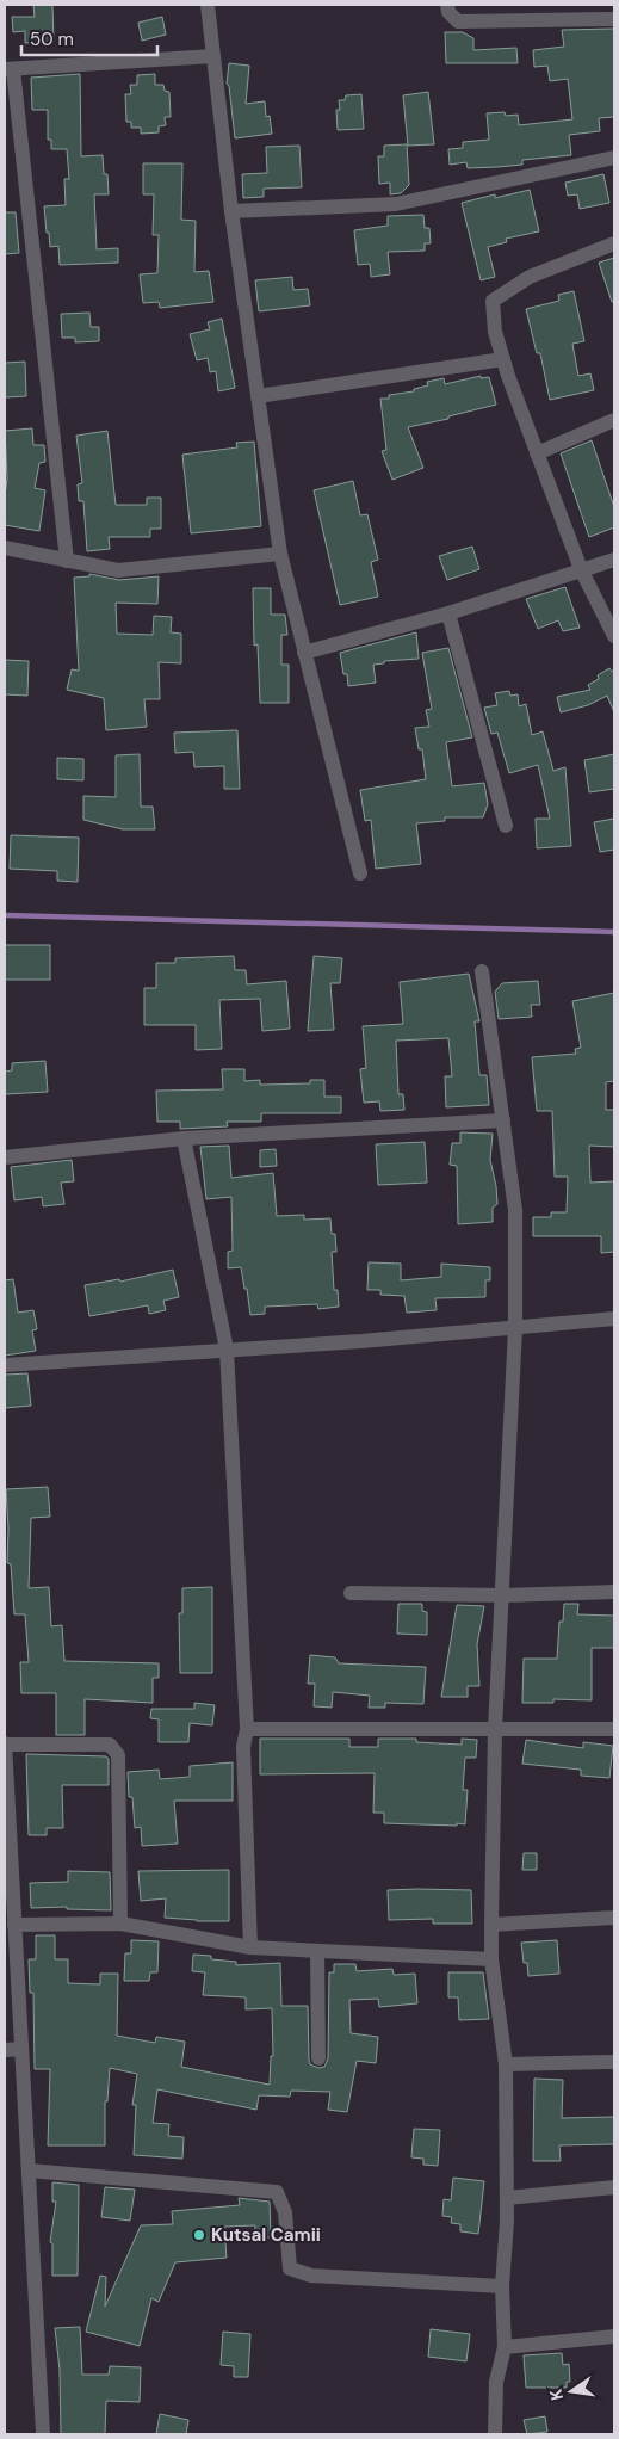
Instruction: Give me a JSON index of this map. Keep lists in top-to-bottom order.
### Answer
{
  "places": ["Kutsal Camii"],
  "scale_bar": "50 m",
  "north": "left"
}
